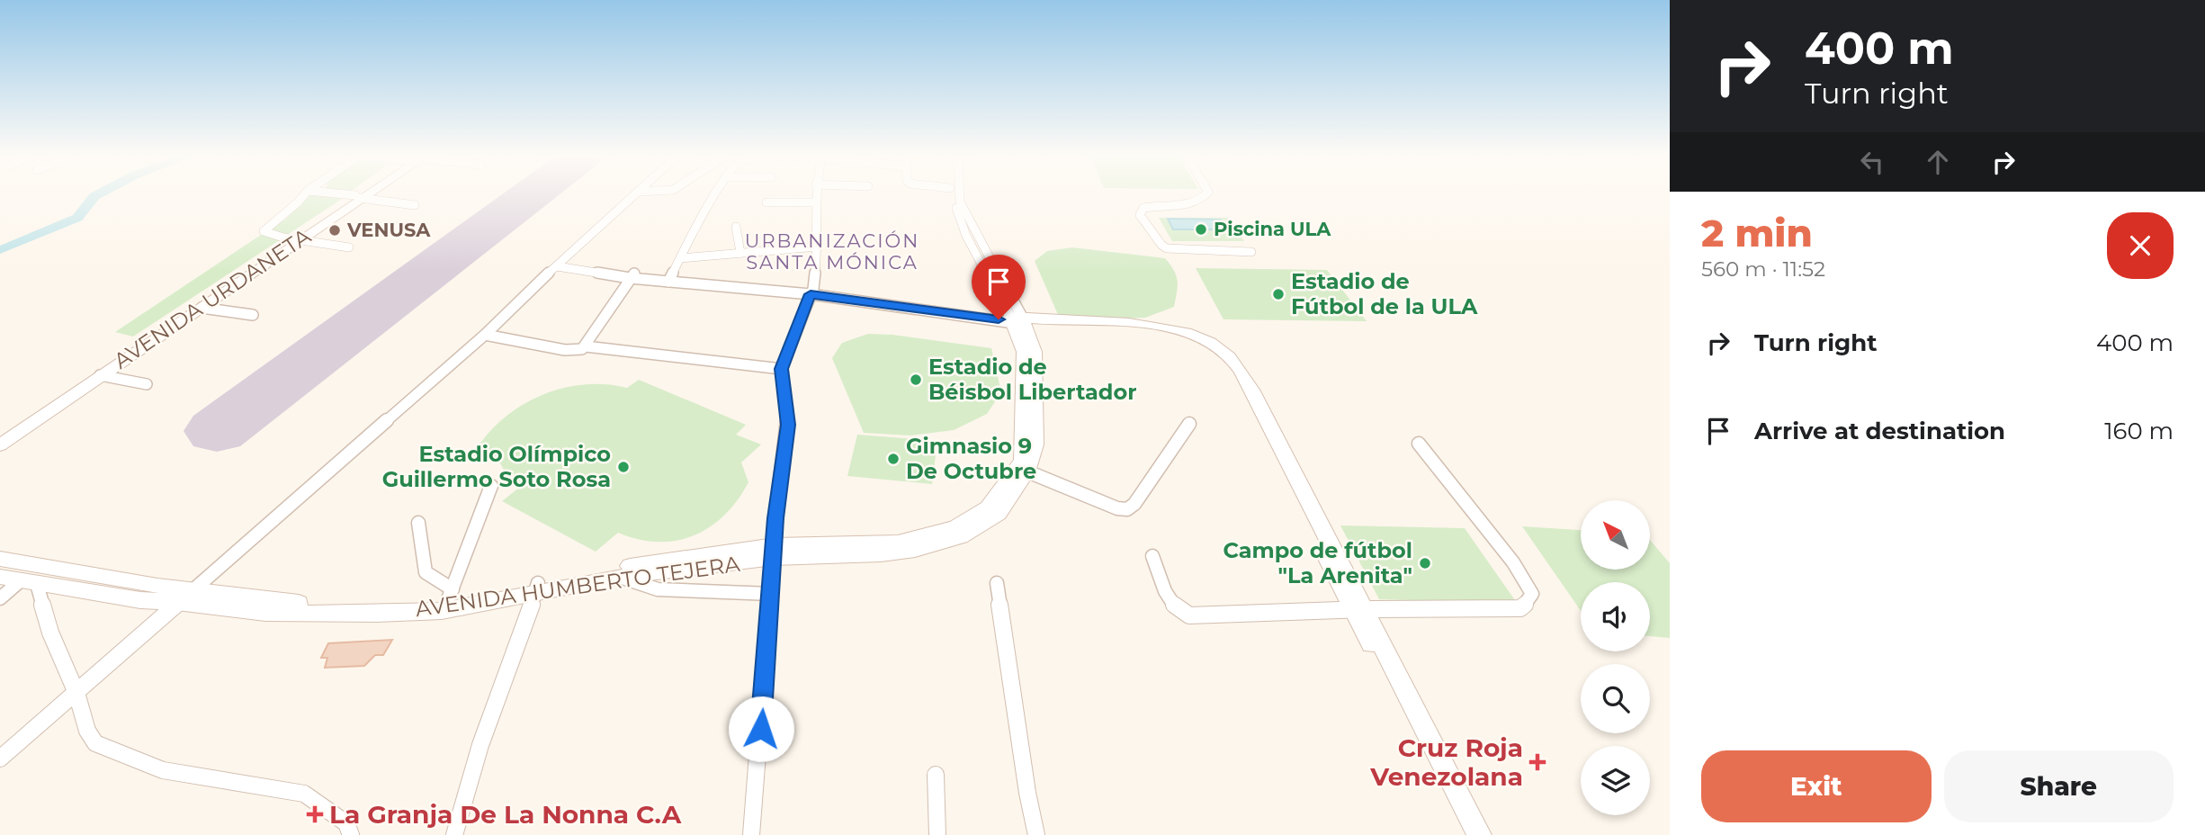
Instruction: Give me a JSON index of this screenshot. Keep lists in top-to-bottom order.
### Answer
{
  "streets": {
    "street": ["AVENIDA URDANETA", "AVENIDA HUMBERTO TEJERA"]
  },
  "districts": ["URBANIZACIÓN SANTA MÓNICA"],
  "places": {
    "other": [
      "Piscina ULA",
      "VENUSA",
      "Estadio de Fútbol de la ULA",
      "Estadio de Béisbol Libertador",
      "Gimnasio 9 De Octubre",
      "Estadio Olímpico Guillermo Soto Rosa",
      "Campo de fútbol \"La Arenita\""
    ],
    "health": ["Cruz Roja Venezolana", "La Granja De La Nonna C.A"]
  },
  "north": "top left",
  "page": {
    "turn": ["400 m", "Turn right"],
    "heading": ["2 min", "560 m · 11:52"],
    "list": [
      {
        "name": "Turn right",
        "value": "400 m"
      },
      {
        "name": "Arrive at destination",
        "value": "160 m"
      }
    ],
    "buttons": ["Exit", "Share"]
  }
}
